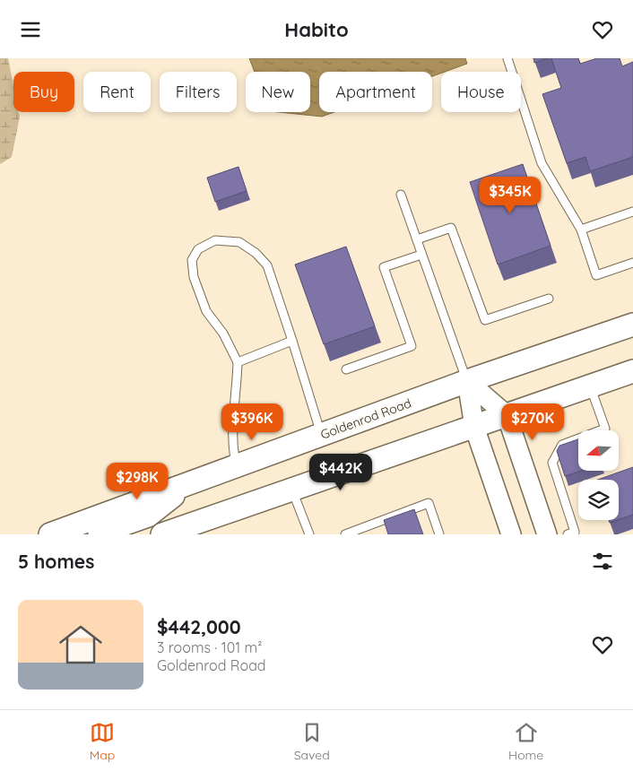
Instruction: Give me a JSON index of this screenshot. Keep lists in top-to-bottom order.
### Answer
{
  "streets": {
    "main road": ["Goldenrod Road"]
  },
  "north": "left",
  "page": {
    "header": "Habito",
    "chip": [
      "Buy",
      "Rent",
      "Filters",
      "New",
      "Apartment",
      "House"
    ],
    "price": [
      "$345K",
      "$396K",
      "$270K",
      "$442K",
      "$298K"
    ],
    "heading": "5 homes",
    "list": [
      {
        "name": "$442,000",
        "note": "3 rooms · 101 m² · Goldenrod Road"
      }
    ],
    "tabs": ["Map", "Saved", "Home"]
  }
}
